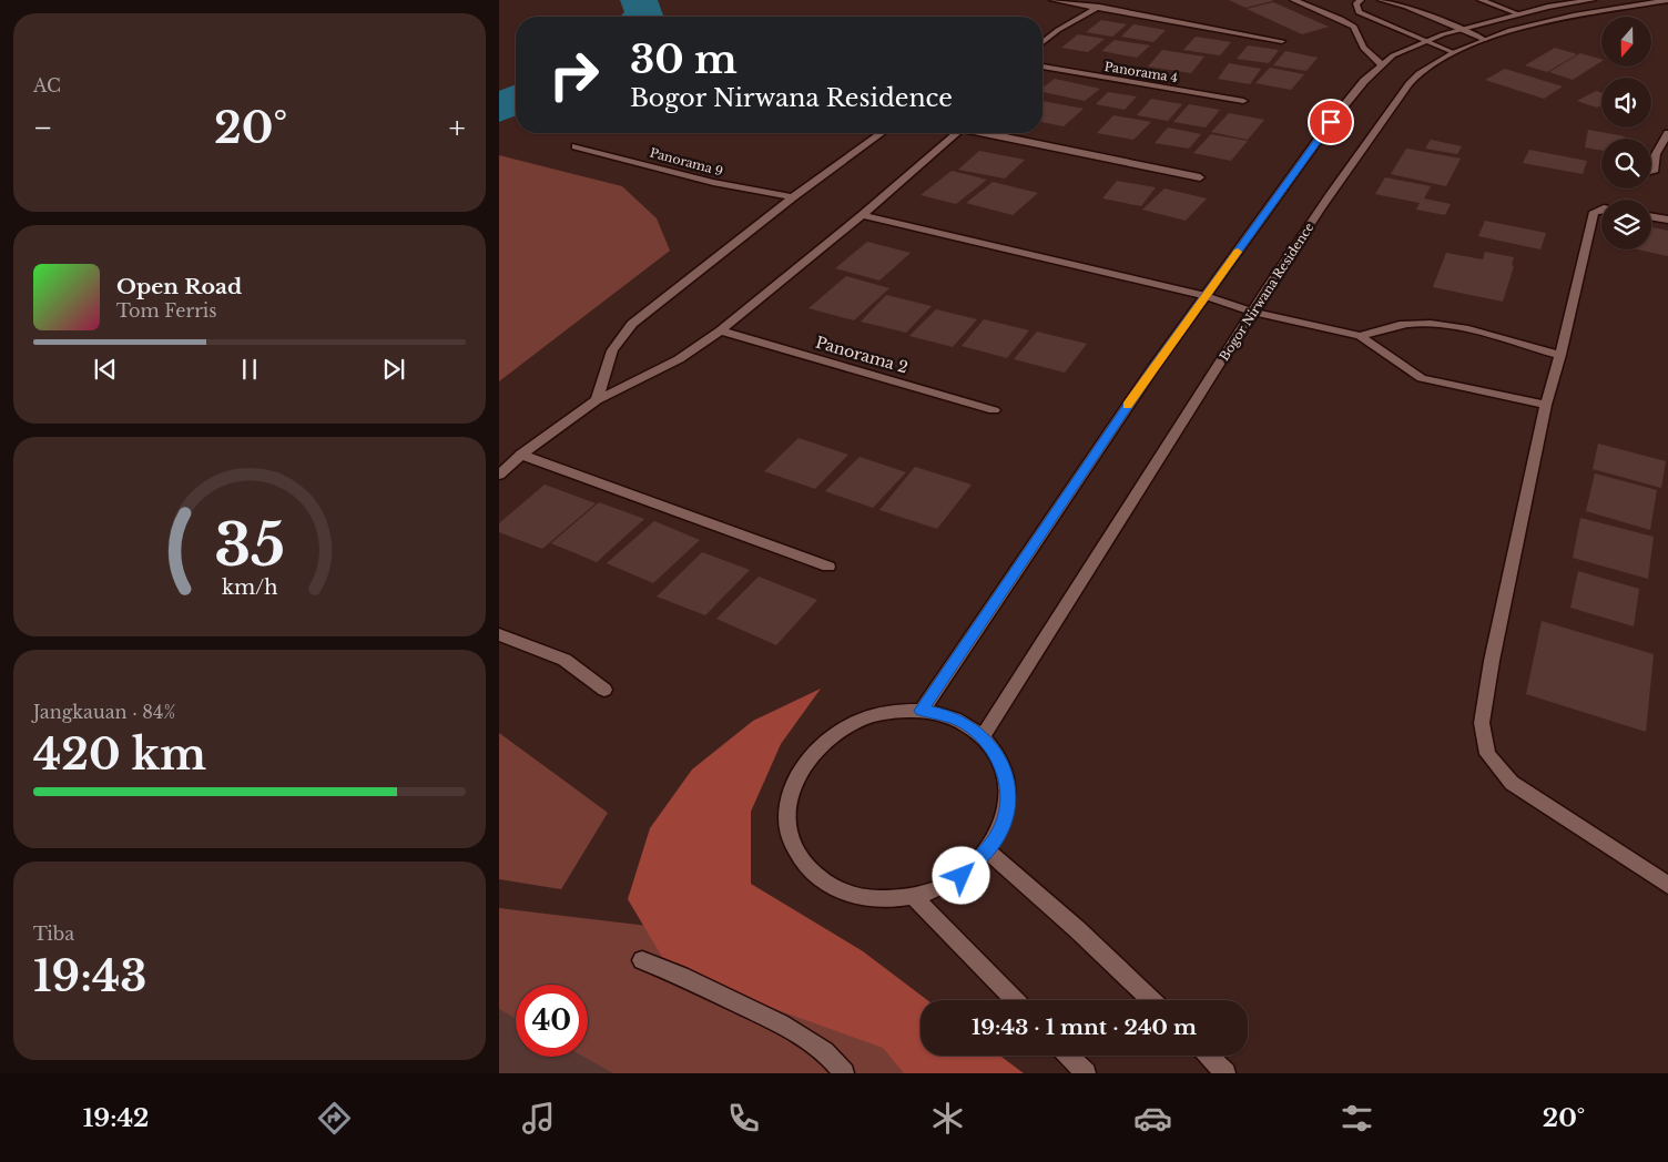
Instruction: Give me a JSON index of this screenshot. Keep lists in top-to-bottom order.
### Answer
{
  "streets": {
    "street": [
      "Panorama 4",
      "Panorama 9",
      "Bogor Nirwana Residence",
      "Panorama 2"
    ]
  },
  "north": "bottom",
  "page": {
    "tile": [
      "AC",
      ["Jangkauan · 84%", "420 km"],
      ["Tiba", "19:43"]
    ],
    "turn": ["30 m", "Bogor Nirwana Residence"],
    "heat": ["−", "20°", "+"],
    "song": ["Open Road", "Tom Ferris"],
    "limit": "40",
    "trip": "19:43 · 1 mnt · 240 m",
    "tabs": ["19:42", "20°"],
    "gauge": ["35", "km/h"]
  }
}
